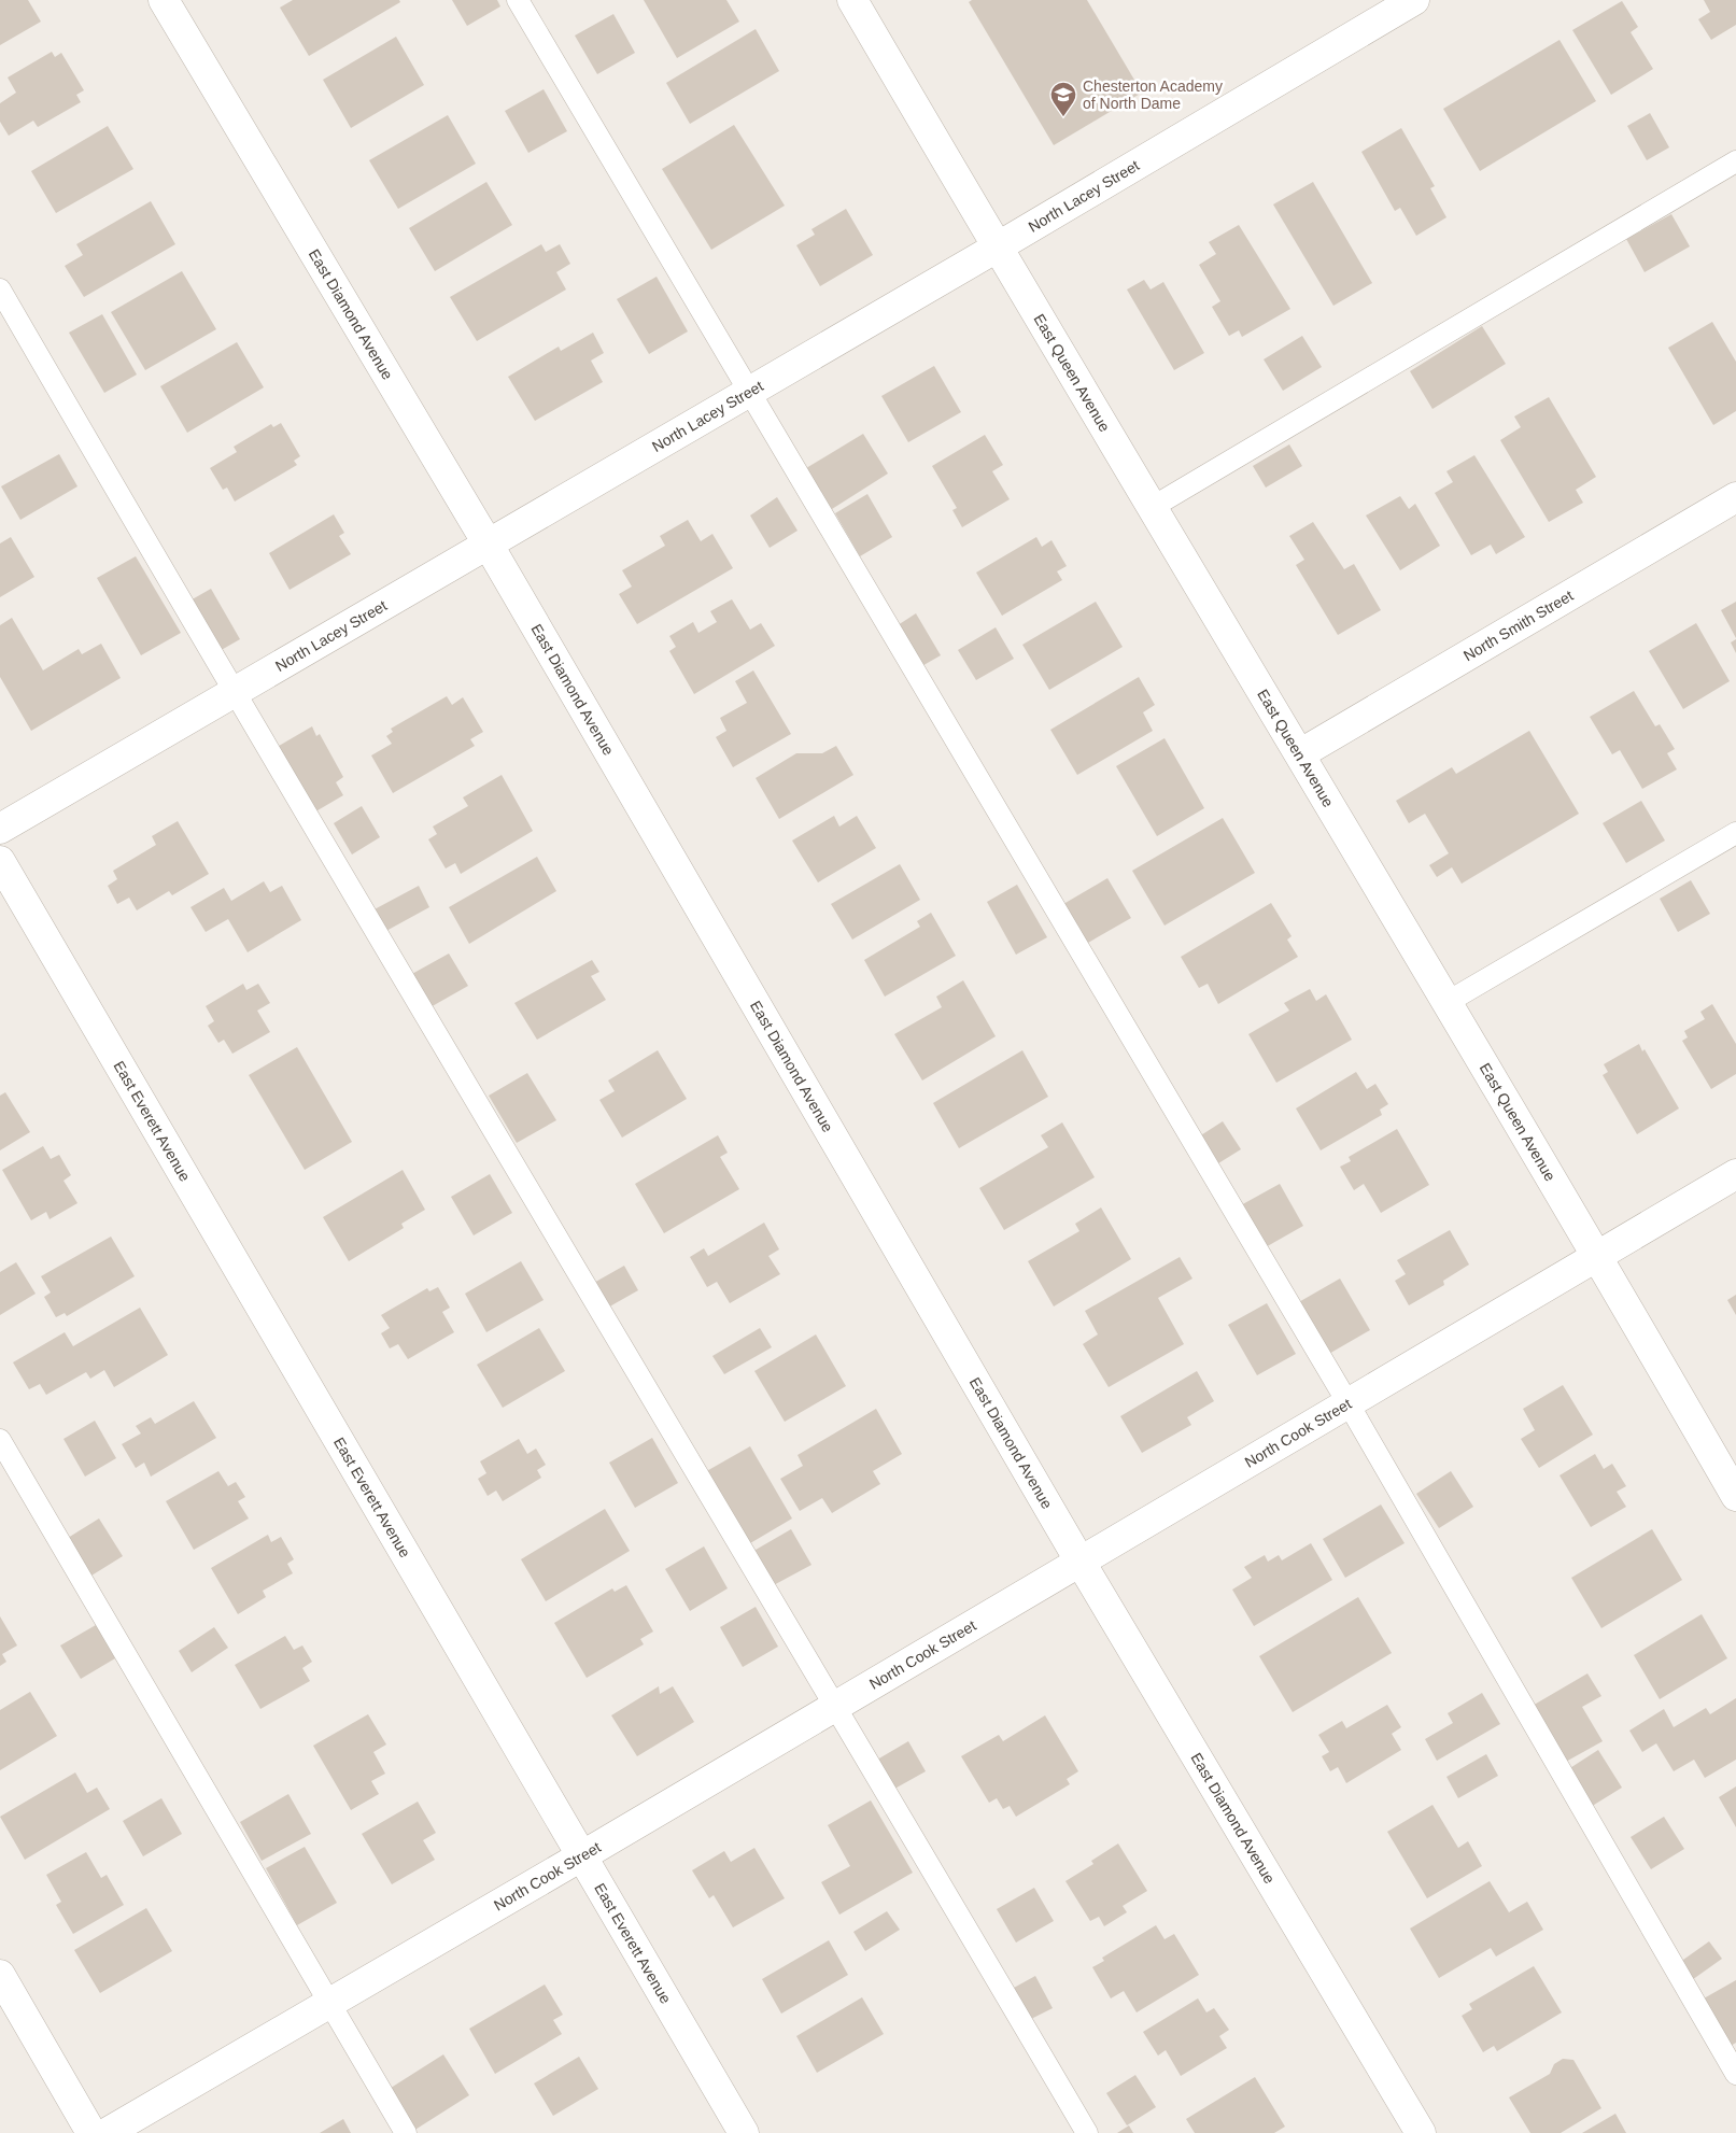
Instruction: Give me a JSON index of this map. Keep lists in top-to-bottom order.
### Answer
{
  "streets": {
    "street": [
      "North Lacey Street",
      "East Diamond Avenue",
      "East Queen Avenue",
      "North Smith Street",
      "East Everett Avenue",
      "North Cook Street"
    ]
  },
  "crossings": [
    ["North Lacey Street", "East Diamond Avenue"],
    ["North Lacey Street", "East Queen Avenue"],
    ["East Diamond Avenue", "North Cook Street"],
    ["East Queen Avenue", "North Smith Street"],
    ["East Queen Avenue", "North Cook Street"],
    ["East Everett Avenue", "North Cook Street"]
  ],
  "places": {
    "school or university": ["Chesterton Academy of North Dame"]
  }
}
